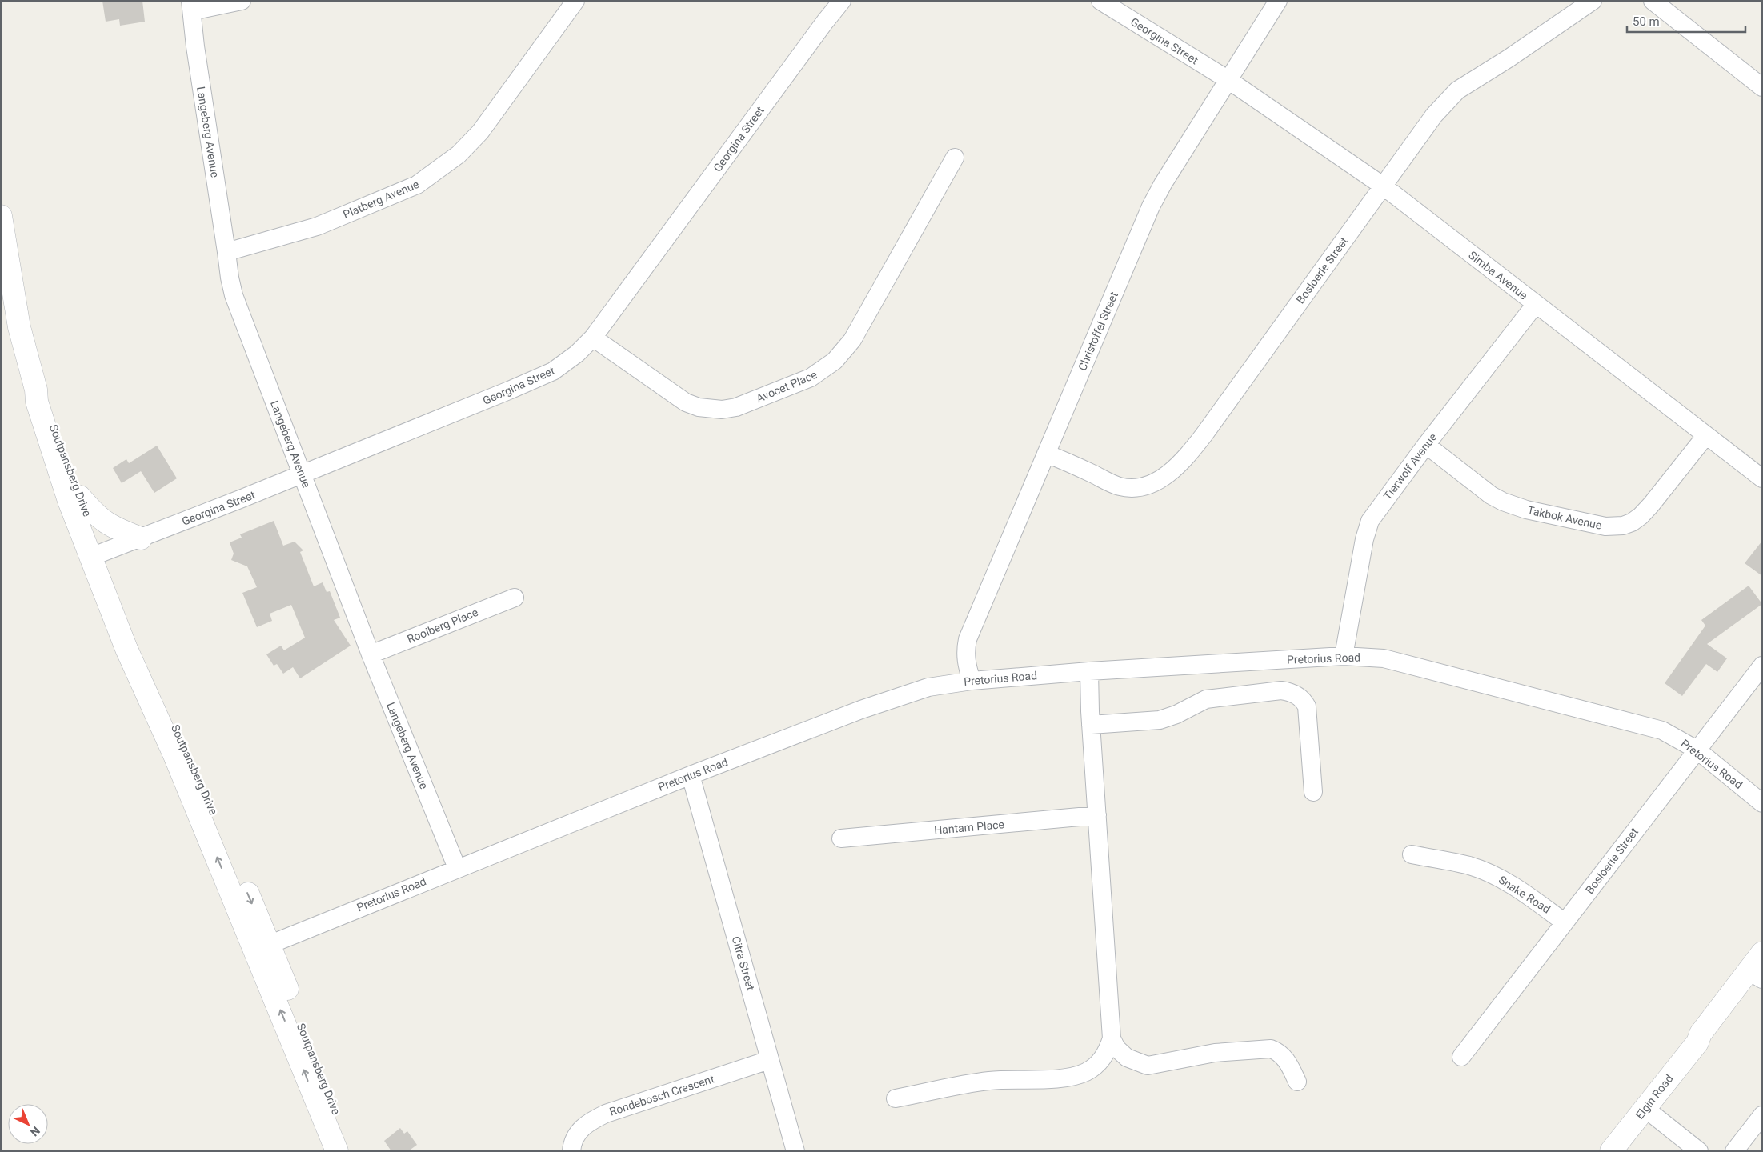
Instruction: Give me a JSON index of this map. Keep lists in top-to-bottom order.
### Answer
{
  "streets": {
    "street": [
      "Georgina Street",
      "Langeberg Avenue",
      "Platberg Avenue",
      "Bosloerie Street",
      "Simba Avenue",
      "Christoffel Street",
      "Avocet Place",
      "Tierwolf Avenue",
      "Soutpansberg Drive",
      "Takbok Avenue",
      "Rooiberg Place",
      "Pretorius Road",
      "Hantam Place",
      "Snake Road",
      "Citra Street",
      "Rondebosch Crescent",
      "Elgin Road"
    ]
  },
  "crossings": [
    ["Georgina Street", "Langeberg Avenue"],
    ["Georgina Street", "Simba Avenue"],
    ["Georgina Street", "Christoffel Street"],
    ["Georgina Street", "Avocet Place"],
    ["Georgina Street", "Soutpansberg Drive"],
    ["Langeberg Avenue", "Platberg Avenue"],
    ["Langeberg Avenue", "Rooiberg Place"],
    ["Langeberg Avenue", "Pretorius Road"],
    ["Bosloerie Street", "Simba Avenue"],
    ["Bosloerie Street", "Christoffel Street"],
    ["Bosloerie Street", "Pretorius Road"],
    ["Bosloerie Street", "Snake Road"],
    ["Simba Avenue", "Christoffel Street"],
    ["Simba Avenue", "Tierwolf Avenue"],
    ["Simba Avenue", "Takbok Avenue"],
    ["Christoffel Street", "Pretorius Road"],
    ["Tierwolf Avenue", "Takbok Avenue"],
    ["Tierwolf Avenue", "Pretorius Road"],
    ["Soutpansberg Drive", "Pretorius Road"],
    ["Pretorius Road", "Citra Street"],
    ["Citra Street", "Rondebosch Crescent"]
  ],
  "scale_bar": "50 m",
  "north": "bottom right"
}
